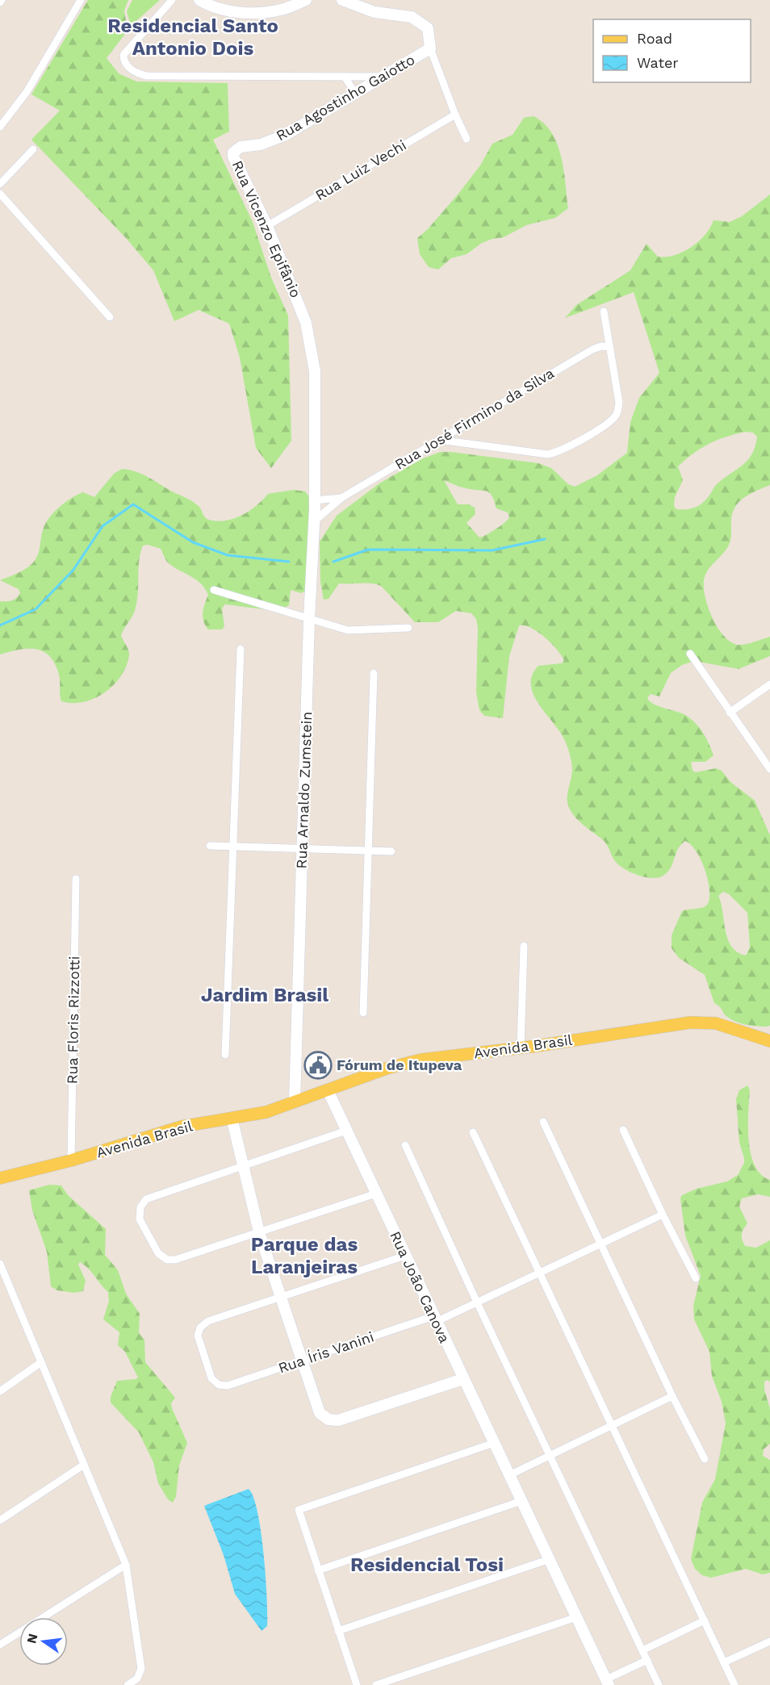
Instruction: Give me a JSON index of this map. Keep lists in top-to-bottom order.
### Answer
{
  "streets": {
    "main road": ["Avenida Brasil"],
    "street": [
      "Rua Agostinho Gaiotto",
      "Rua Luiz Vechi",
      "Rua Vicenzo Epifânio",
      "Rua José Firmino da Silva",
      "Rua Arnaldo Zumstein",
      "Rua Floris Rizzotti",
      "Rua João Canova",
      "Rua Íris Vanini"
    ]
  },
  "crossings": [
    ["Rua Agostinho Gaiotto", "Rua Vicenzo Epifânio"],
    ["Rua Luiz Vechi", "Rua Vicenzo Epifânio"],
    ["Rua Vicenzo Epifânio", "Rua Arnaldo Zumstein"],
    ["Rua José Firmino da Silva", "Rua Arnaldo Zumstein"],
    ["Rua Arnaldo Zumstein", "Avenida Brasil"],
    ["Rua Floris Rizzotti", "Avenida Brasil"],
    ["Avenida Brasil", "Rua João Canova"],
    ["Rua João Canova", "Rua Íris Vanini"]
  ],
  "districts": [
    "Residencial Santo Antonio Dois",
    "Jardim Brasil",
    "Parque das Laranjeiras",
    "Residencial Tosi"
  ],
  "places": {
    "public building": ["Fórum de Itupeva"]
  },
  "legend": ["Road", "Water"],
  "north": "left"
}
